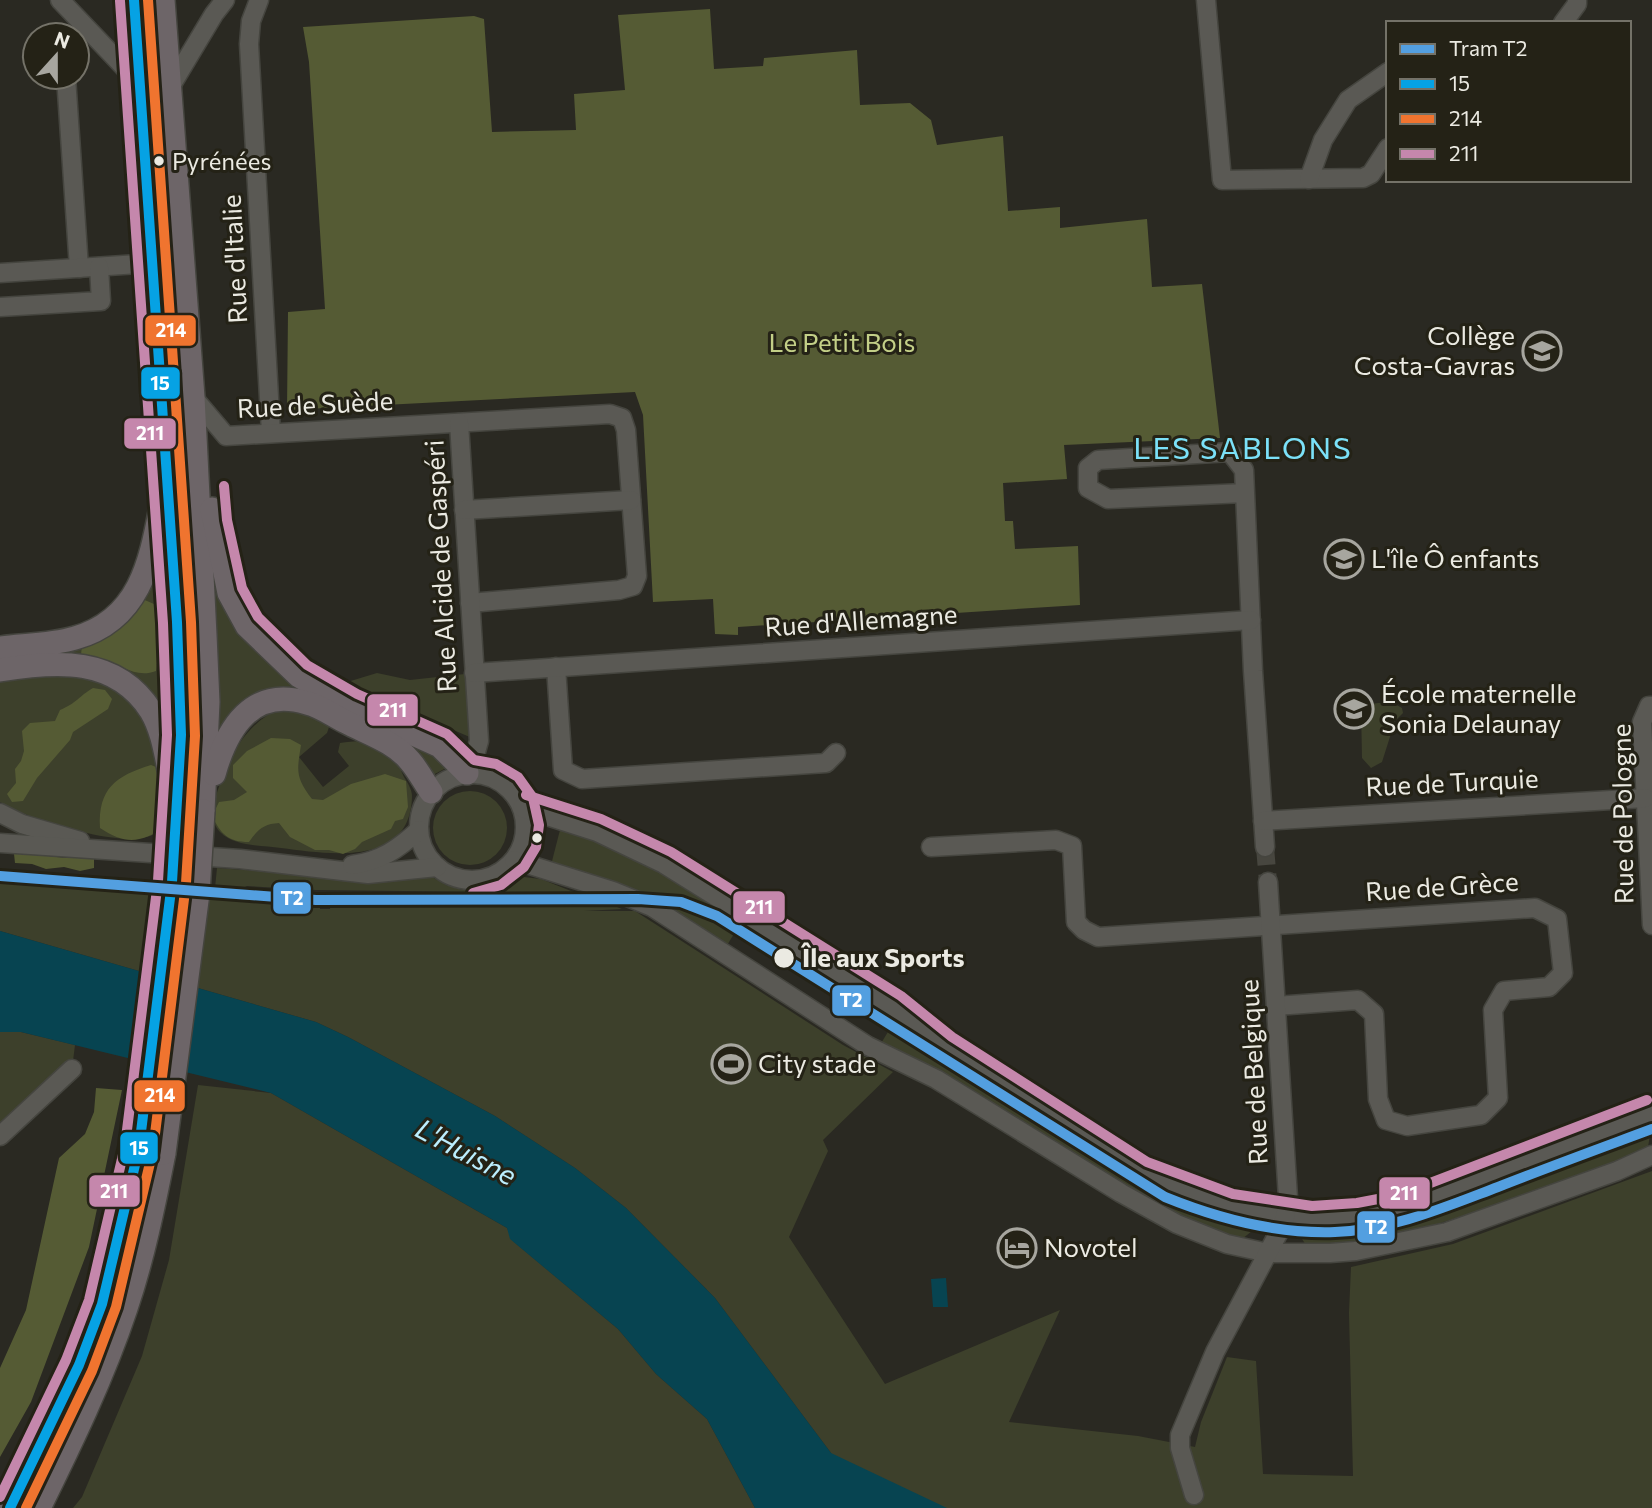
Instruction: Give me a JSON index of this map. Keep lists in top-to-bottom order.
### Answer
{
  "streets": {
    "street": [
      "Rue d'Italie",
      "Rue de Suède",
      "Rue Alcide de Gaspéri",
      "Rue d'Allemagne",
      "Rue de Turquie",
      "Rue de Pologne",
      "Rue de Grèce",
      "Rue de Belgique"
    ]
  },
  "crossings": [
    ["Rue d'Italie", "Rue de Suède"],
    ["Rue de Suède", "Rue Alcide de Gaspéri"],
    ["Rue Alcide de Gaspéri", "Rue d'Allemagne"],
    ["Rue de Turquie", "Rue de Pologne"],
    ["Rue de Grèce", "Rue de Belgique"]
  ],
  "districts": ["LES SABLONS"],
  "water": ["L'Huisne"],
  "parks": ["Le Petit Bois"],
  "places": {
    "other": ["Pyrénées", "Île aux Sports"],
    "school or university": ["Collège Costa-Gavras", "L'île Ô enfants", "École maternelle Sonia Delaunay"],
    "sports": ["City stade"],
    "hotel": ["Novotel"]
  },
  "lines": [
    "transit line 15",
    "transit line 214",
    "transit line 211",
    "tram line T2"
  ],
  "legend": [
    "Tram T2",
    "15",
    "214",
    "211"
  ],
  "north": "top"
}
